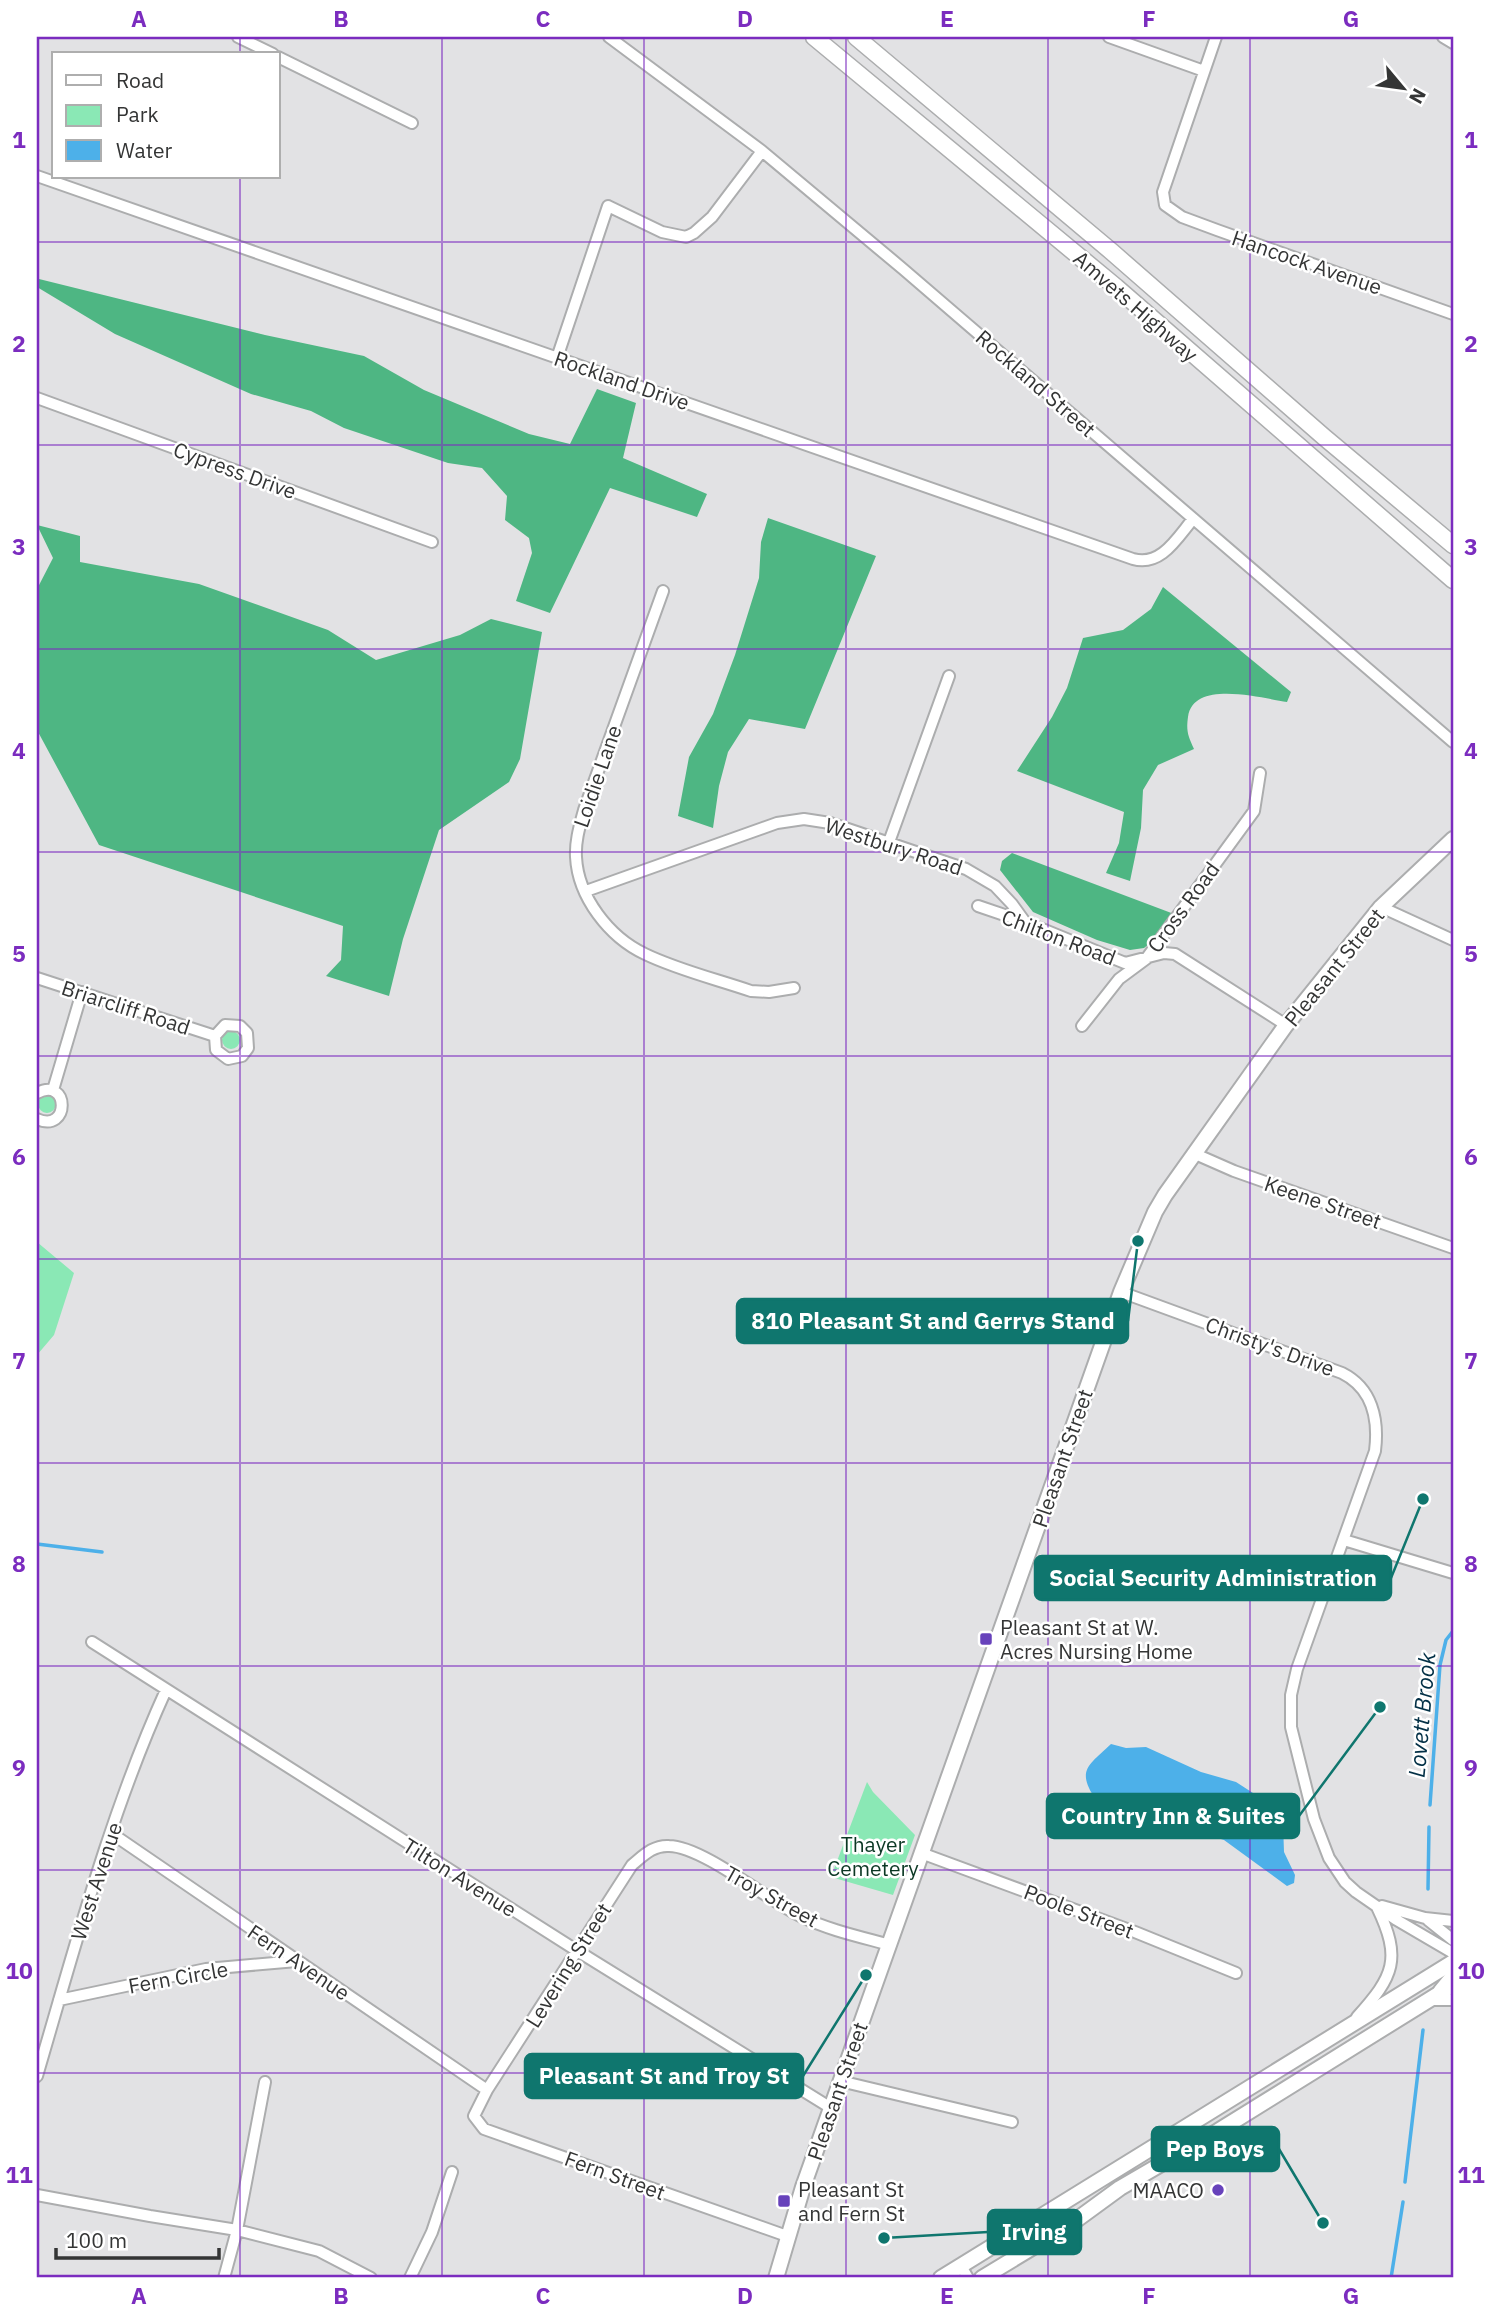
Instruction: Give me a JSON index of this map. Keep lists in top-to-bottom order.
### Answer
{
  "streets": {
    "highway": ["Amvets Highway"],
    "main road": ["Pleasant Street"],
    "street": [
      "Hancock Avenue",
      "Rockland Drive",
      "Rockland Street",
      "Cypress Drive",
      "Loidie Lane",
      "Westbury Road",
      "Cross Road",
      "Chilton Road",
      "Briarcliff Road",
      "Keene Street",
      "Christy's Drive",
      "Tilton Avenue",
      "West Avenue",
      "Troy Street",
      "Poole Street",
      "Fern Avenue",
      "Levering Street",
      "Fern Circle",
      "Fern Street"
    ]
  },
  "crossings": [
    ["Rockland Drive", "Rockland Street"],
    ["Loidie Lane", "Westbury Road"],
    ["Westbury Road", "Chilton Road"],
    ["Cross Road", "Chilton Road"],
    ["Chilton Road", "Pleasant Street"],
    ["Pleasant Street", "Keene Street"],
    ["Pleasant Street", "Christy's Drive"],
    ["Pleasant Street", "Tilton Avenue"],
    ["Pleasant Street", "Troy Street"],
    ["Pleasant Street", "Poole Street"],
    ["Pleasant Street", "Fern Street"],
    ["Tilton Avenue", "West Avenue"],
    ["Tilton Avenue", "Levering Street"],
    ["West Avenue", "Fern Avenue"],
    ["West Avenue", "Fern Circle"],
    ["Troy Street", "Levering Street"],
    ["Fern Avenue", "Levering Street"],
    ["Fern Avenue", "Fern Circle"],
    ["Fern Avenue", "Fern Street"],
    ["Levering Street", "Fern Street"]
  ],
  "water": ["Lovett Brook"],
  "parks": ["Thayer Cemetery"],
  "places": {
    "other": [
      "810 Pleasant St and Gerrys Stand",
      "Social Security Administration",
      "Country Inn & Suites",
      "Pleasant St and Troy St",
      "MAACO",
      "Pep Boys",
      "Irving"
    ],
    "transit": ["Pleasant St at W. Acres Nursing Home", "Pleasant St and Fern St"]
  },
  "legend": ["Road", "Park", "Water"],
  "scale_bar": "100 m",
  "north": "bottom right",
  "grid": {
    "columns": [
      "A",
      "B",
      "C",
      "D",
      "E",
      "F",
      "G"
    ],
    "rows": [
      "1",
      "2",
      "3",
      "4",
      "5",
      "6",
      "7",
      "8",
      "9",
      "10",
      "11"
    ]
  }
}
